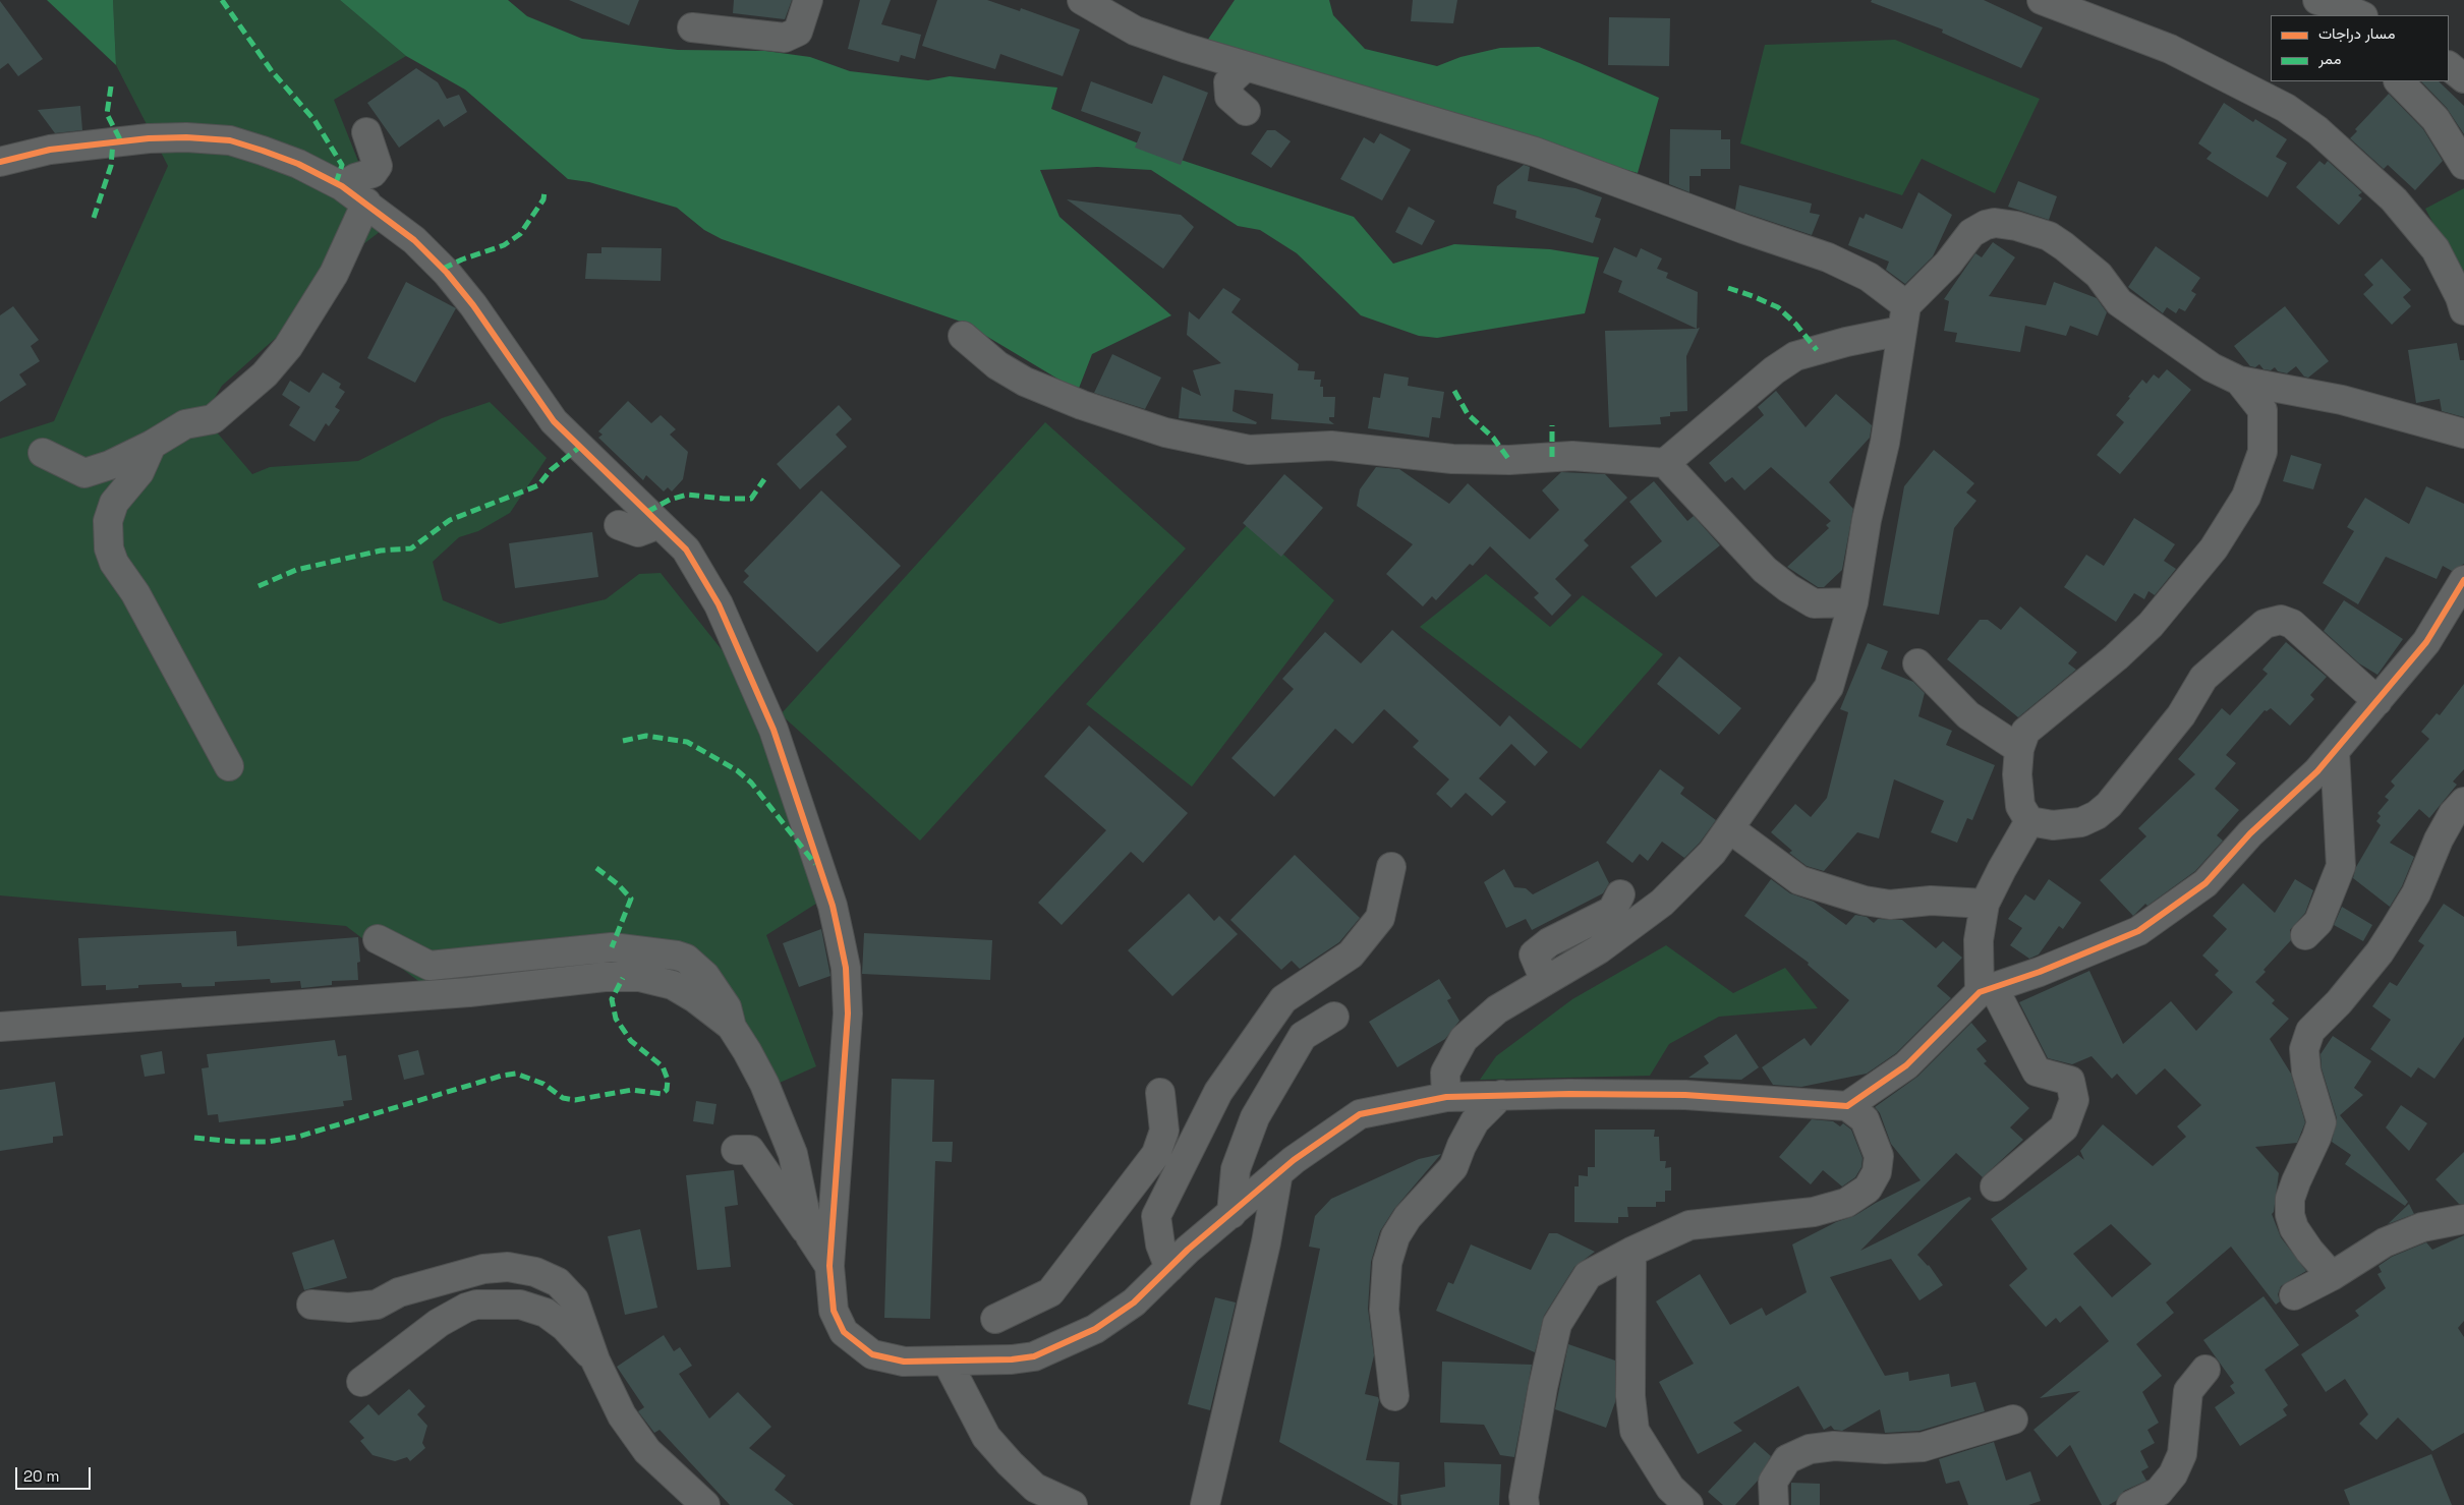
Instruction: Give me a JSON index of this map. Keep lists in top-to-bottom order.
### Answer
{
  "legend": ["مسار دراجات", "ممر"],
  "scale_bar": "20 m"
}
